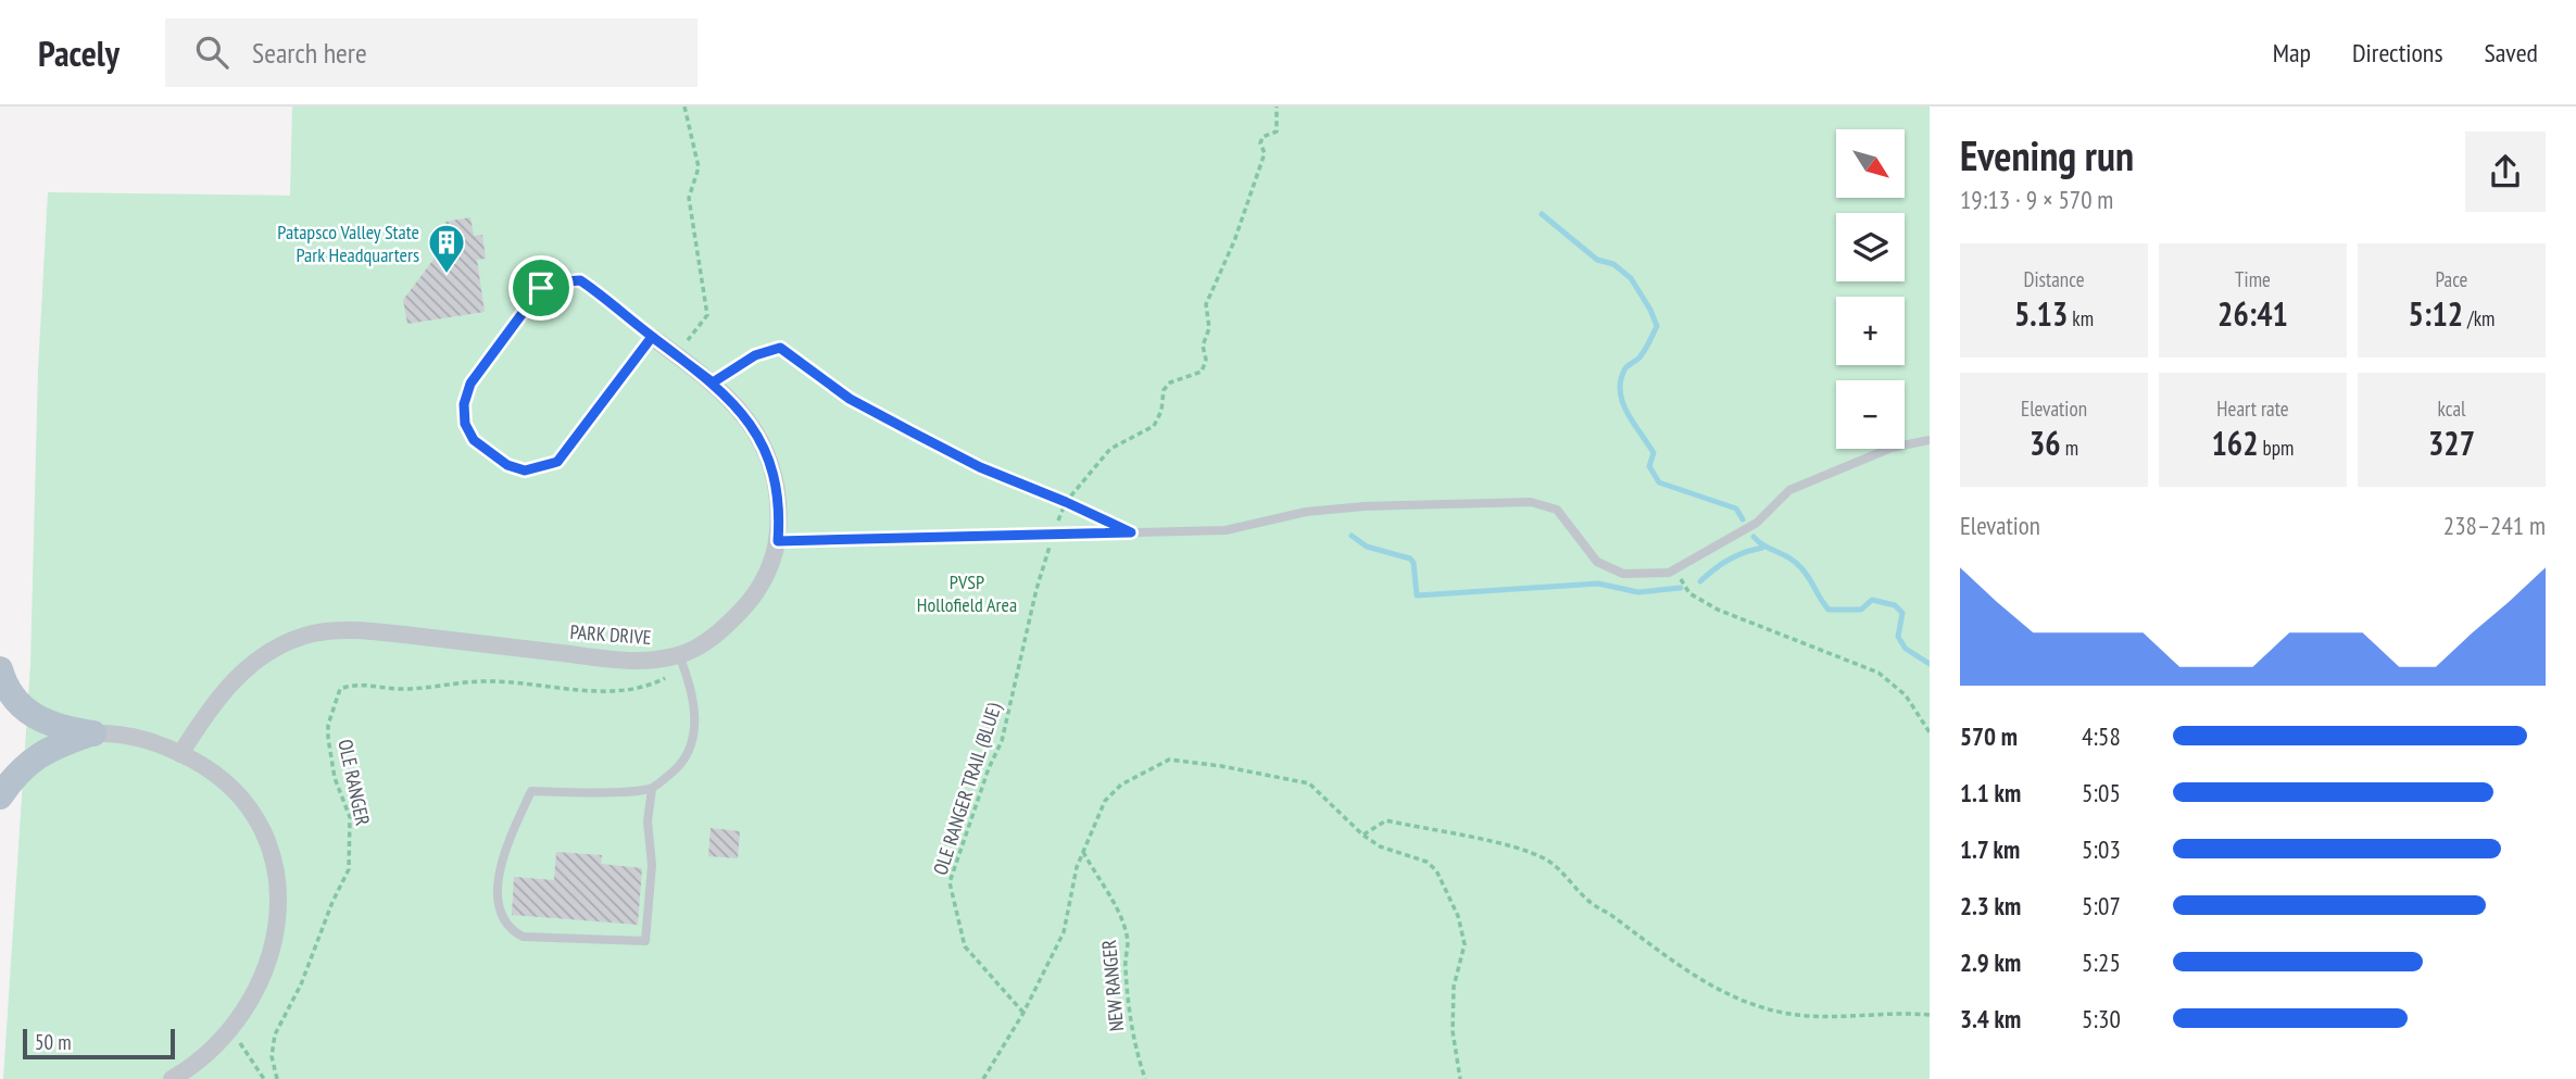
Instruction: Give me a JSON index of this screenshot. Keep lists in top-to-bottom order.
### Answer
{
  "streets": {
    "street": ["PARK DRIVE"],
    "path": ["OLE RANGER", "OLE RANGER TRAIL (BLUE)", "NEW RANGER"]
  },
  "crossings": [
    ["PARK DRIVE", "OLE RANGER"]
  ],
  "parks": ["PVSP Hollofield Area"],
  "places": {
    "building": ["Patapsco Valley State Park Headquarters"]
  },
  "scale_bar": "50 m",
  "north": "bottom right",
  "page": {
    "header": "Pacely",
    "search": "Search here",
    "nav": ["Map", "Directions", "Saved"],
    "heading": ["Evening run", "19:13 · 9 × 570 m"],
    "map_buttons": ["+", "−"],
    "stats": [
      ["Distance", "5.13 km"],
      ["Time", "26:41"],
      ["Pace", "5:12 /km"],
      ["Elevation", "36 m"],
      ["Heart rate", "162 bpm"],
      ["kcal", "327"]
    ],
    "chart": ["Elevation", "238–241 m"],
    "list": [
      {
        "name": "570 m",
        "note": "4:58"
      },
      {
        "name": "1.1 km",
        "note": "5:05"
      },
      {
        "name": "1.7 km",
        "note": "5:03"
      },
      {
        "name": "2.3 km",
        "note": "5:07"
      },
      {
        "name": "2.9 km",
        "note": "5:25"
      },
      {
        "name": "3.4 km",
        "note": "5:30"
      }
    ],
    "scale": "50 m"
  }
}
